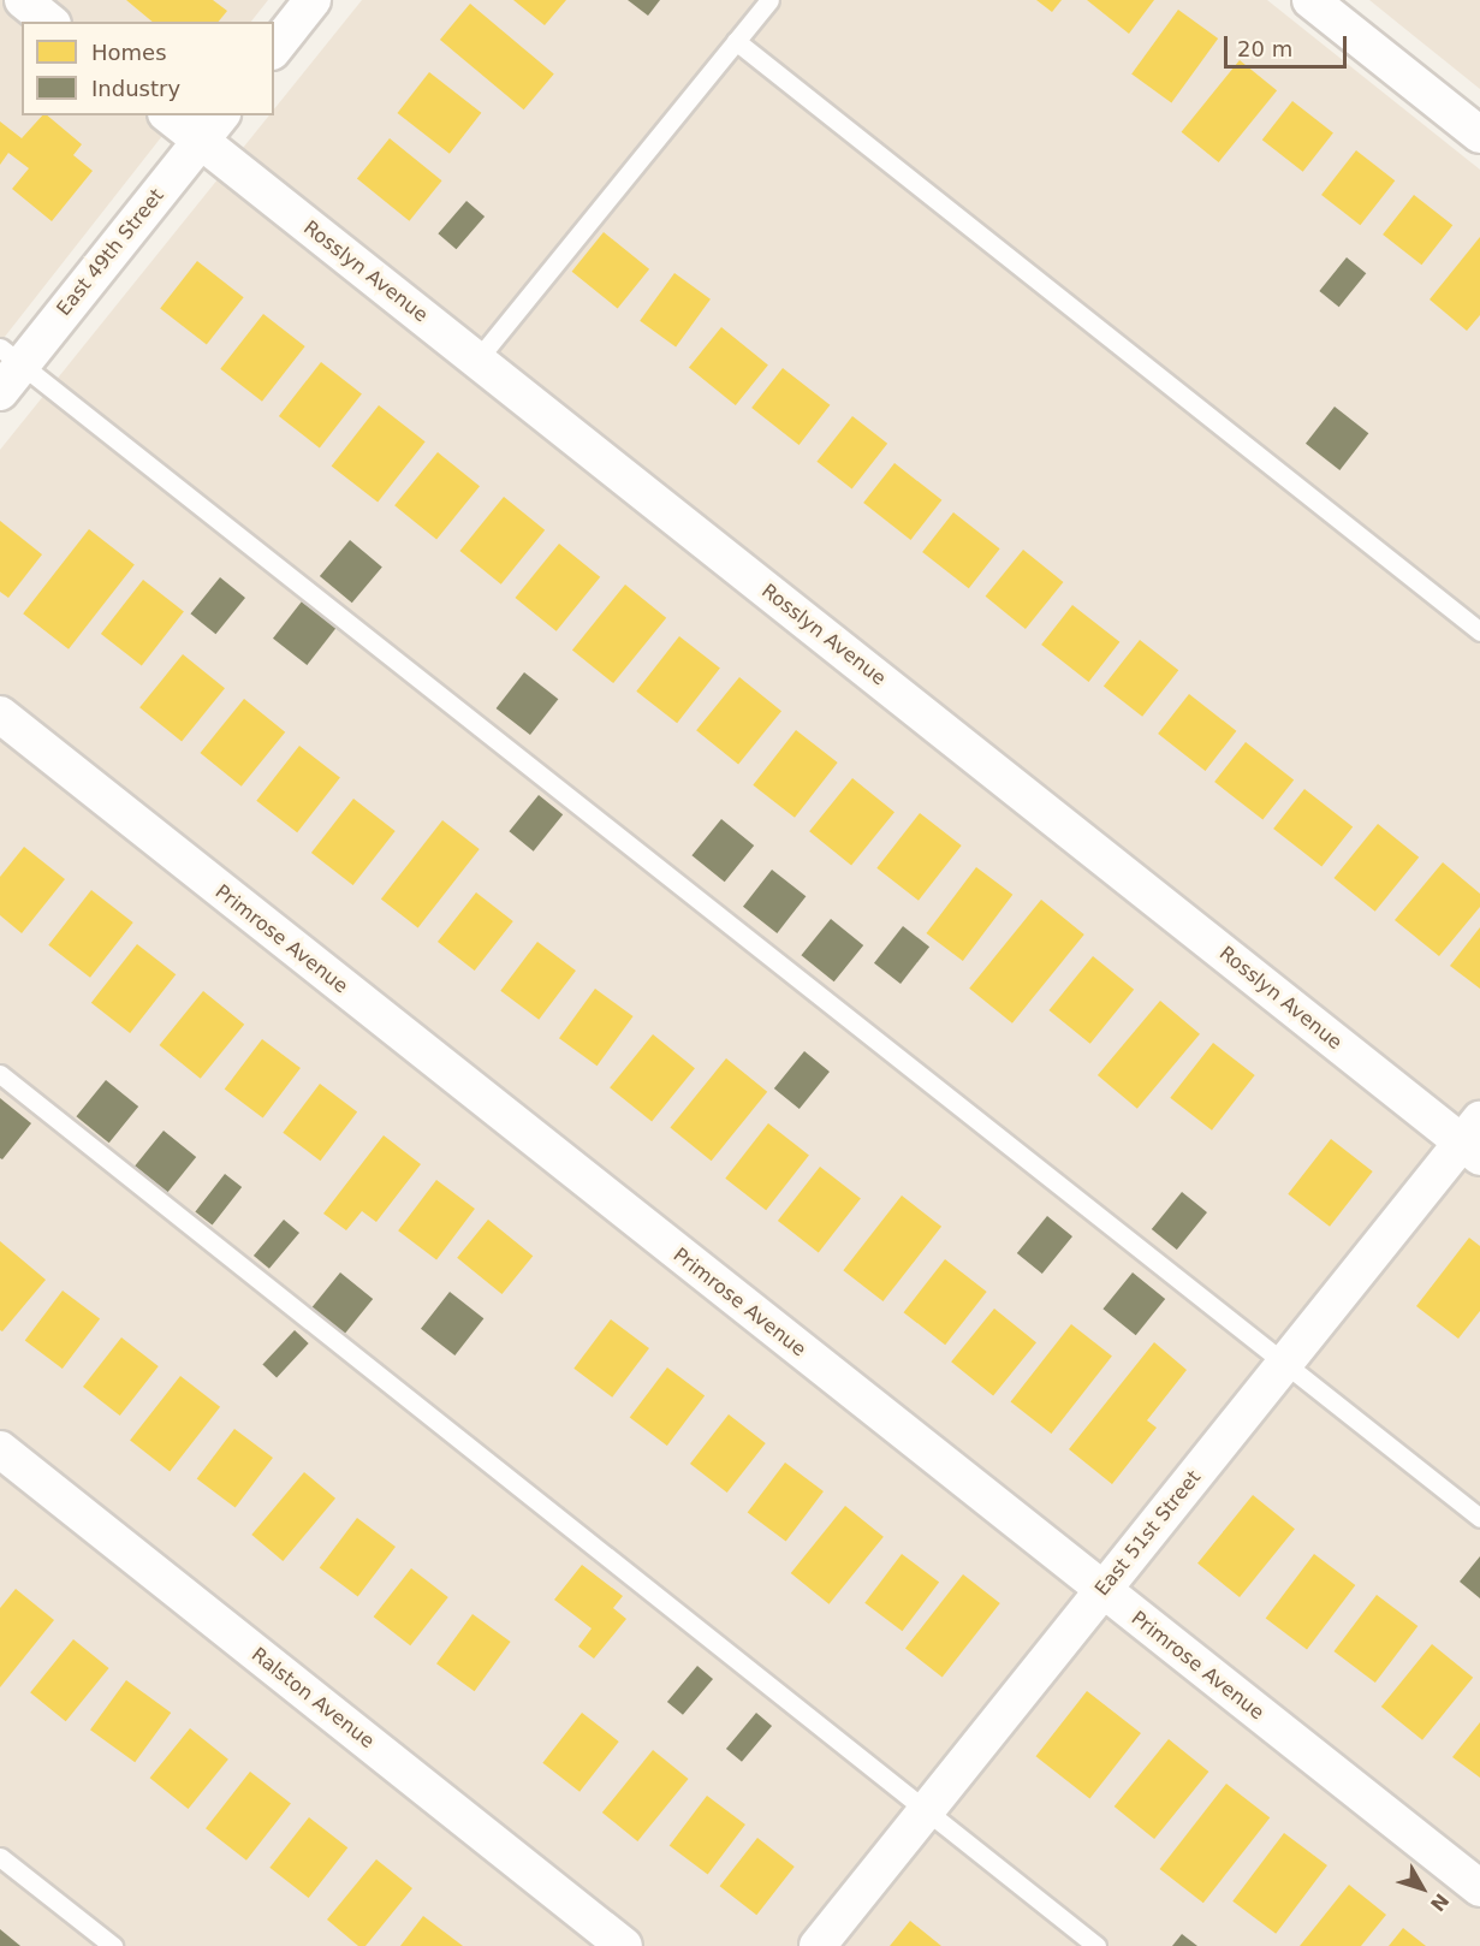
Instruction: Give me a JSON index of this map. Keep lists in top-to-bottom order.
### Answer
{
  "streets": {
    "street": [
      "East 49th Street",
      "Rosslyn Avenue",
      "Primrose Avenue",
      "East 51st Street",
      "Ralston Avenue"
    ]
  },
  "crossings": [
    ["East 49th Street", "Rosslyn Avenue"],
    ["Rosslyn Avenue", "East 51st Street"],
    ["Primrose Avenue", "East 51st Street"]
  ],
  "legend": ["Homes", "Industry"],
  "scale_bar": "20 m",
  "north": "bottom right"
}
